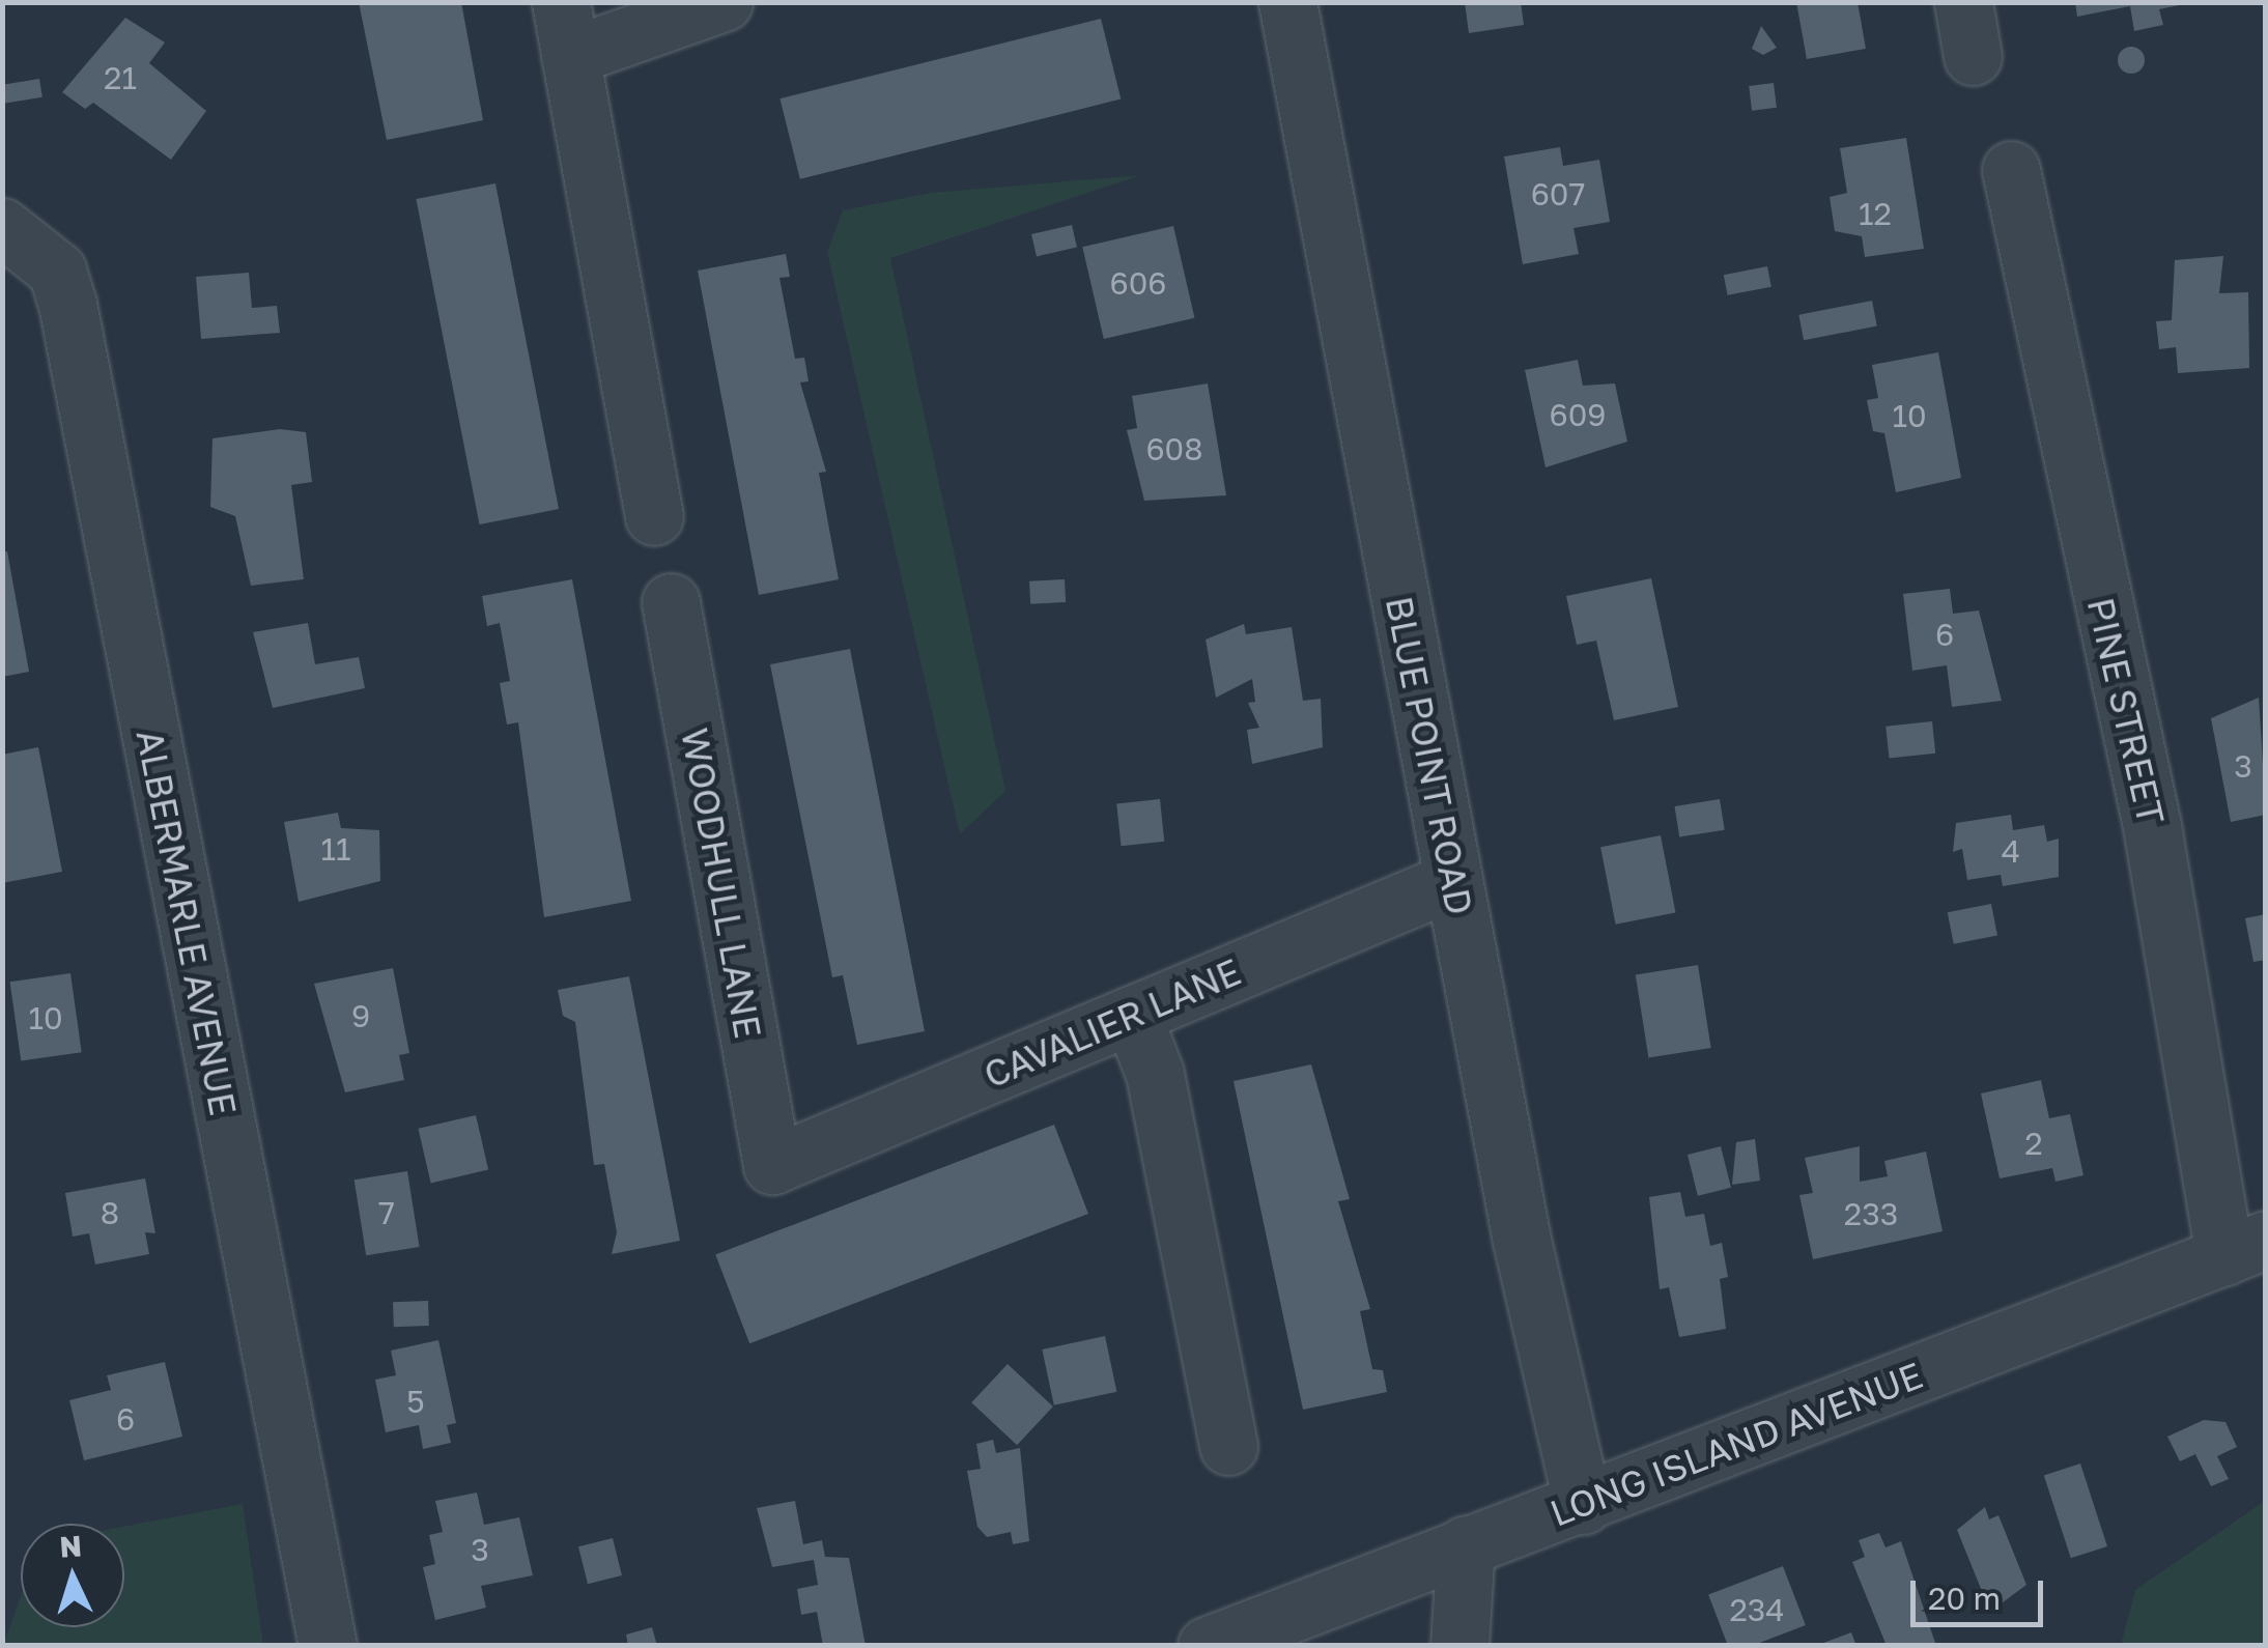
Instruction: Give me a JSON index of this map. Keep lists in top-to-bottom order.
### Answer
{
  "streets": {
    "street": [
      "PINE STREET",
      "BLUE POINT ROAD",
      "WOODHULL LANE",
      "ALBERMARLE AVENUE",
      "CAVALIER LANE",
      "LONG ISLAND AVENUE"
    ]
  },
  "crossings": [
    ["PINE STREET", "LONG ISLAND AVENUE"],
    ["BLUE POINT ROAD", "CAVALIER LANE"],
    ["BLUE POINT ROAD", "LONG ISLAND AVENUE"],
    ["WOODHULL LANE", "CAVALIER LANE"]
  ],
  "house_numbers": [
    "21",
    "607",
    "12",
    "606",
    "609",
    "10",
    "608",
    "6",
    "3",
    "11",
    "4",
    "9",
    "10",
    "2",
    "8",
    "7",
    "233",
    "5",
    "6",
    "3",
    "234"
  ],
  "scale_bar": "20 m",
  "north": "top"
}
